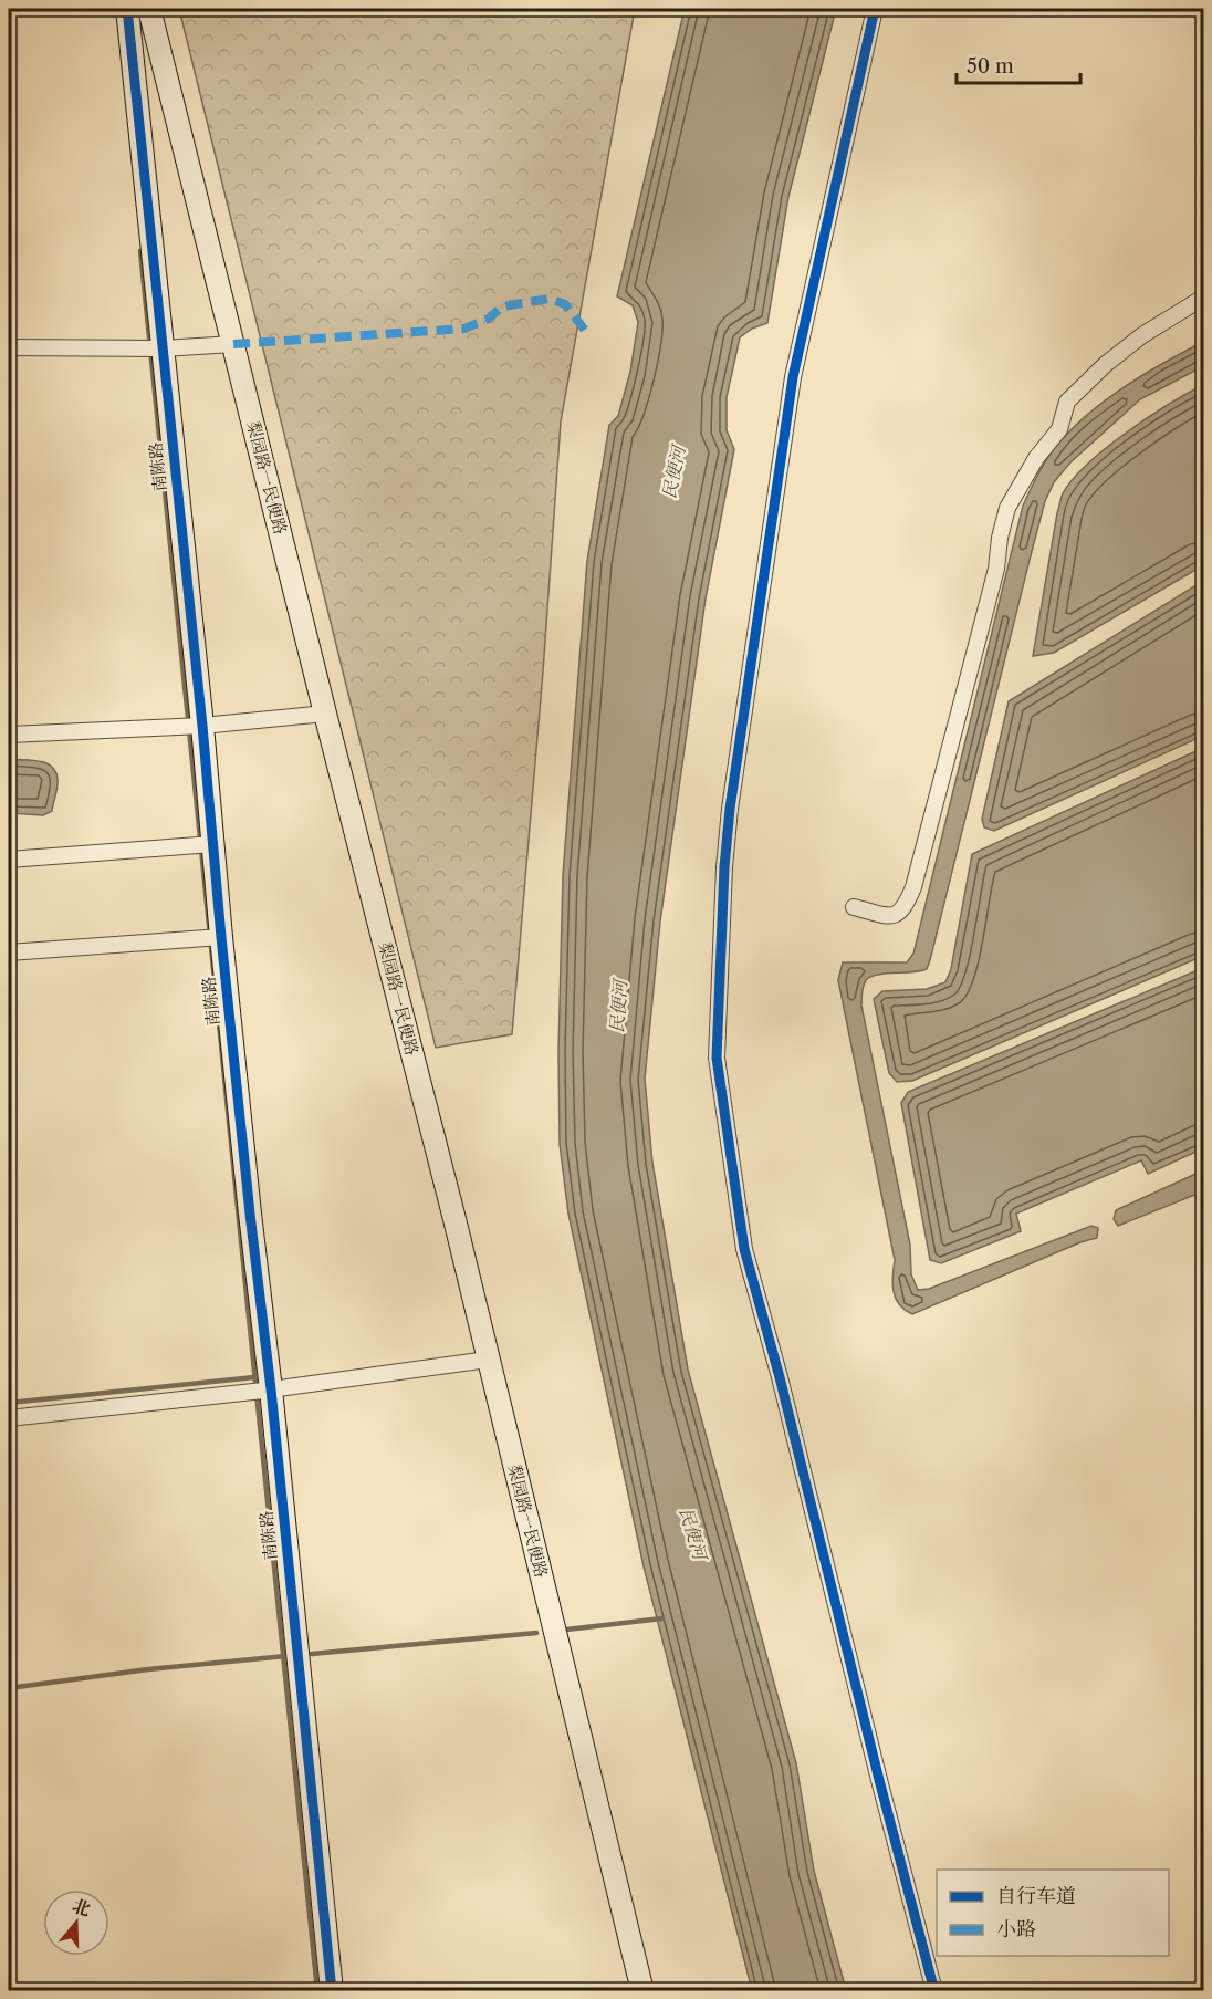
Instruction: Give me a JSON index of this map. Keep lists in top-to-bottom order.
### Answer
{
  "streets": {
    "main road": ["南陈路", "梨园路一民便路"]
  },
  "water": ["民便河"],
  "legend": ["自行车道", "小路"],
  "scale_bar": "50 m",
  "north": "top"
}
